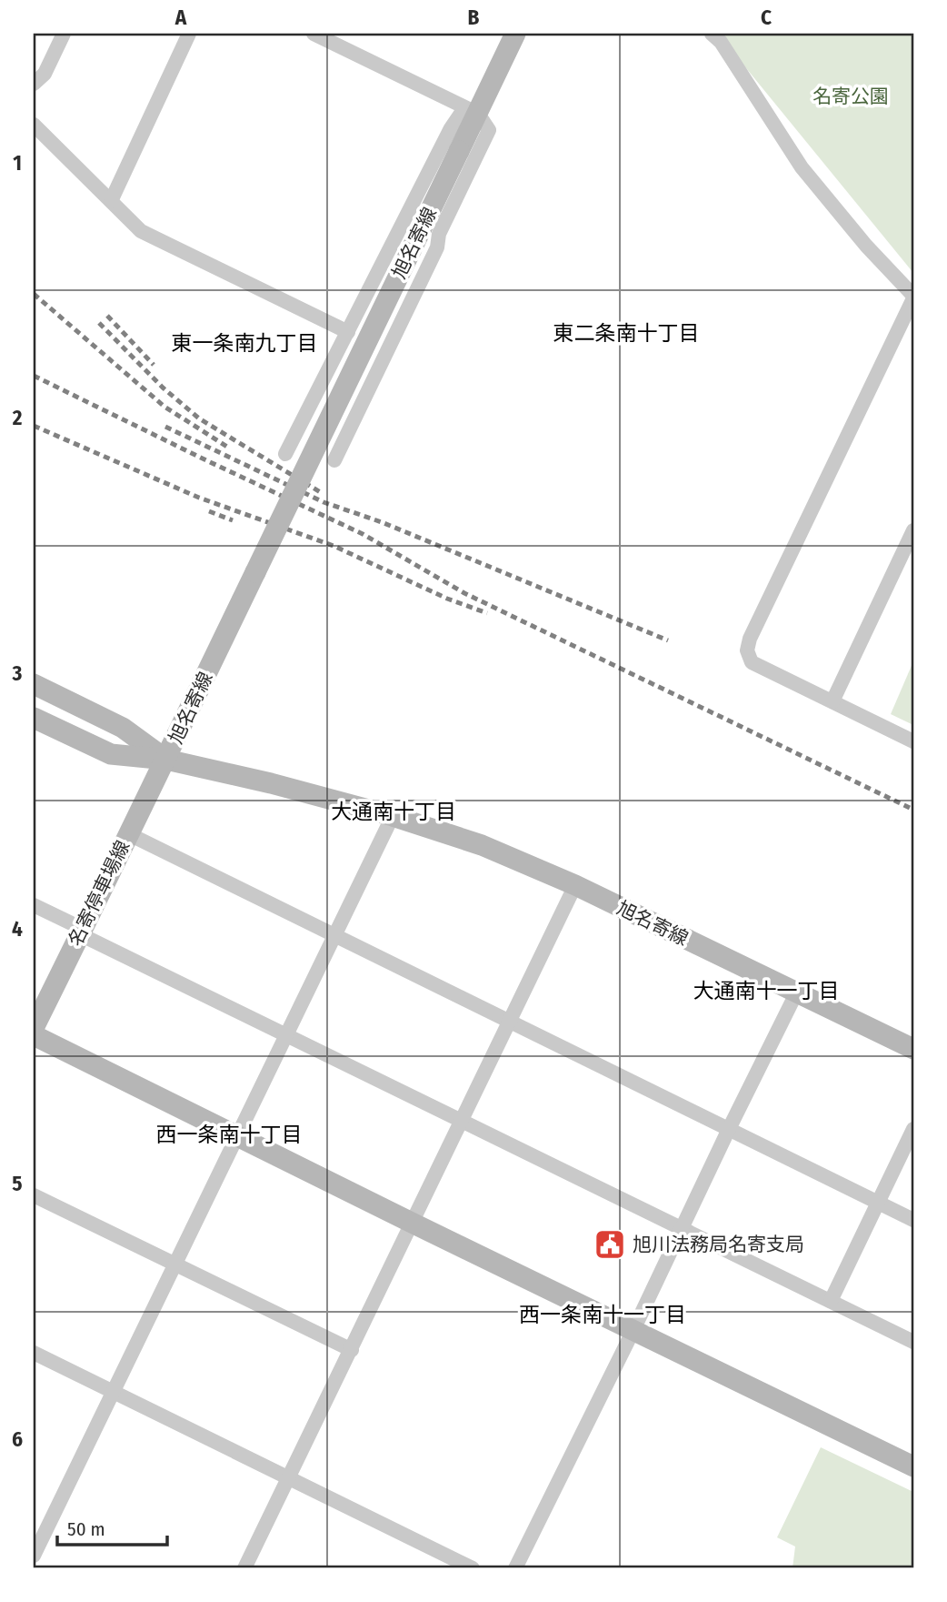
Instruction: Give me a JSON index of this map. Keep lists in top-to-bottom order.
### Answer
{
  "streets": {
    "main road": ["旭名寄線", "名寄停車場線"]
  },
  "crossings": [
    ["旭名寄線", "名寄停車場線"]
  ],
  "districts": [
    "東二条南十丁目",
    "東一条南九丁目",
    "大通南十丁目",
    "大通南十一丁目",
    "西一条南十丁目",
    "西一条南十一丁目"
  ],
  "parks": ["名寄公園"],
  "places": {
    "public building": ["旭川法務局名寄支局"]
  },
  "scale_bar": "50 m",
  "grid": {
    "columns": ["A", "B", "C"],
    "rows": [
      "1",
      "2",
      "3",
      "4",
      "5",
      "6"
    ]
  }
}
